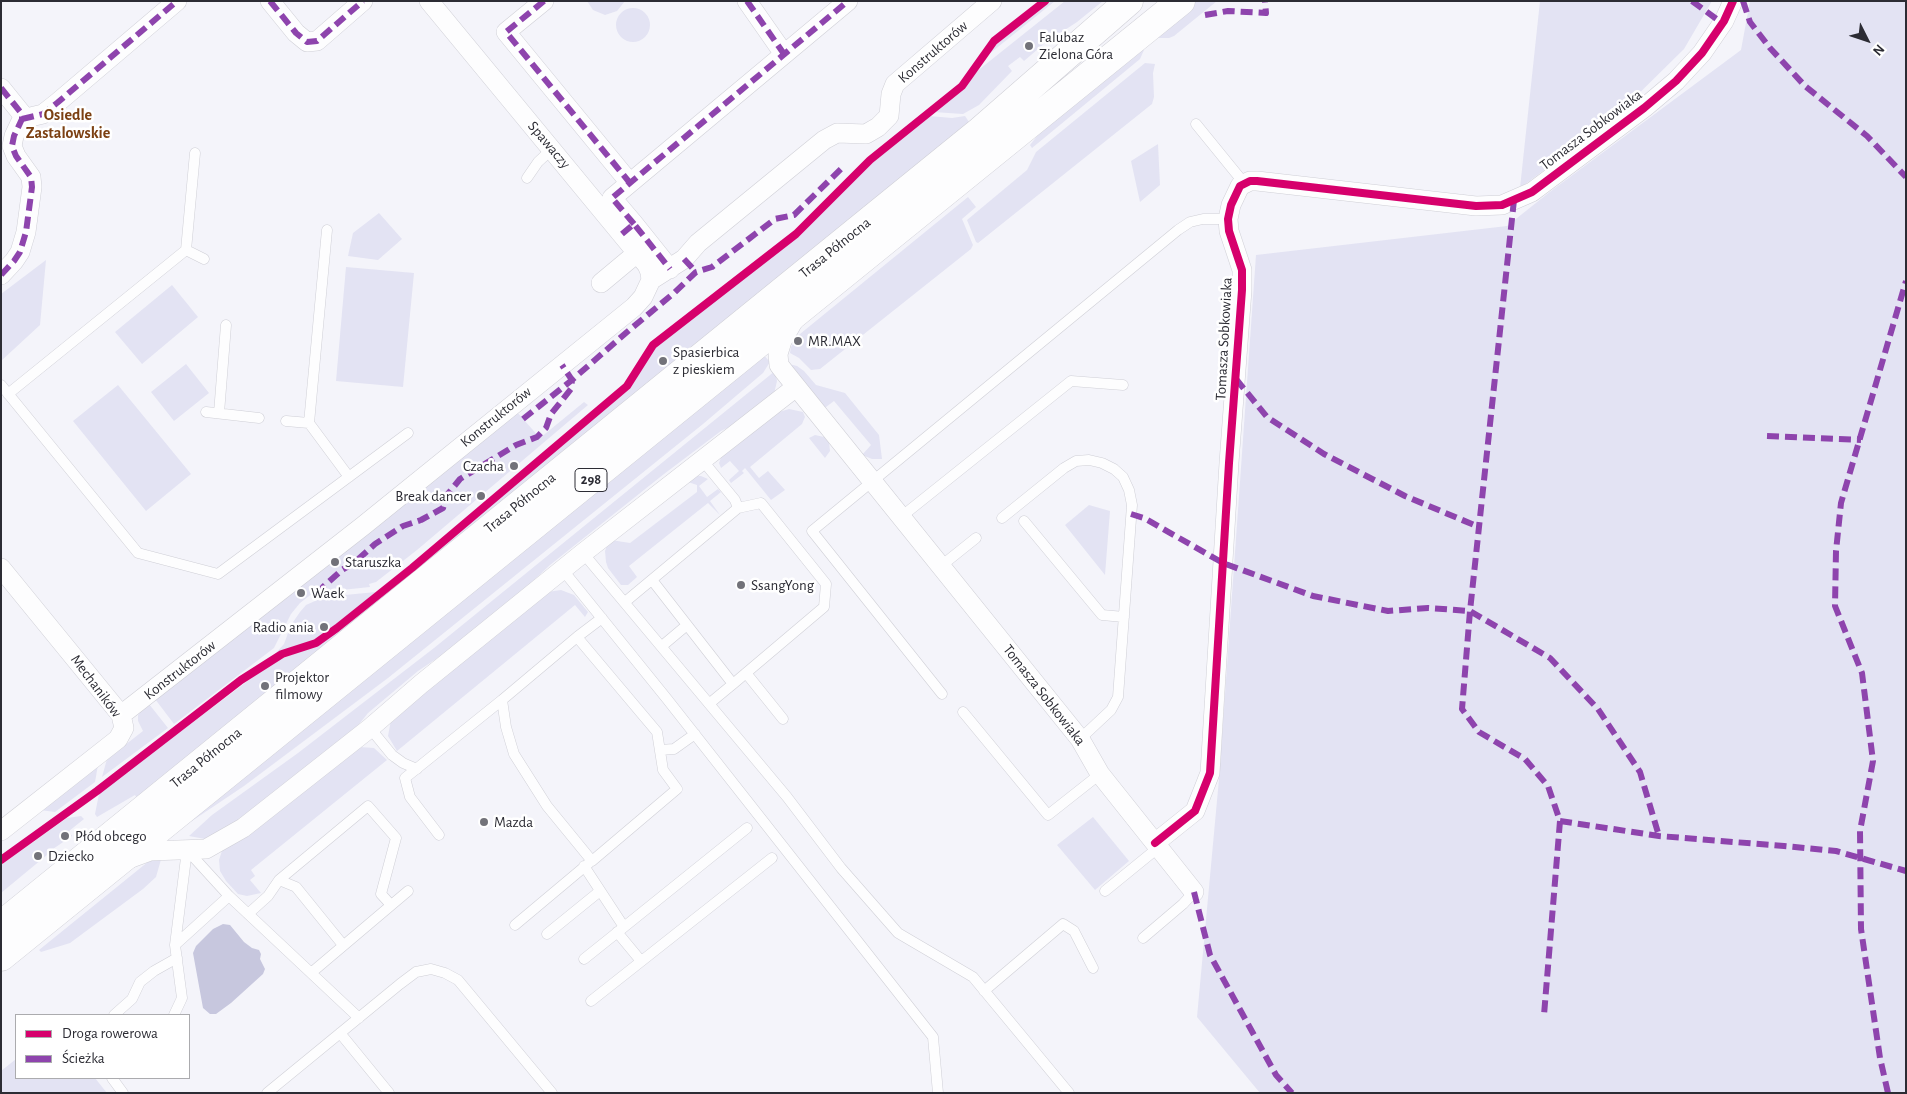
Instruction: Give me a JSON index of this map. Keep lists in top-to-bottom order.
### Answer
{
  "streets": {
    "main road": ["Trasa Północna", "298"],
    "street": [
      "Konstruktorów",
      "Tomasza Sobkowiaka",
      "Spawaczy",
      "Mechaników"
    ]
  },
  "crossings": [
    ["Konstruktorów", "Spawaczy"],
    ["Konstruktorów", "Mechaników"],
    ["Tomasza Sobkowiaka", "Trasa Północna"]
  ],
  "districts": ["Osiedle Zastalowskie"],
  "places": [
    "Falubaz Zielona Góra",
    "MR.MAX",
    "Spasierbica z pieskiem",
    "Czacha",
    "Break dancer",
    "Staruszka",
    "SsangYong",
    "Waek",
    "Radio ania",
    "Projektor filmowy",
    "Mazda",
    "Płód obcego",
    "Dziecko"
  ],
  "legend": ["Droga rowerowa", "Ścieżka"],
  "north": "bottom right"
}
